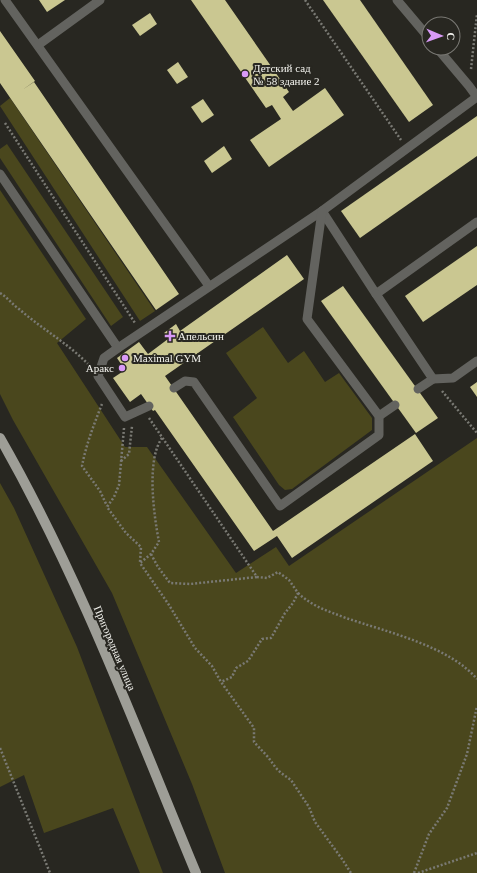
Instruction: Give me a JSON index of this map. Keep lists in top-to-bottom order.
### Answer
{
  "streets": {
    "main road": ["Пригородная улица"]
  },
  "places": {
    "other": ["Детский сад № 58 здание 2", "Maximal GYM", "Аракс"],
    "health": ["Апельсин"]
  },
  "north": "right"
}
